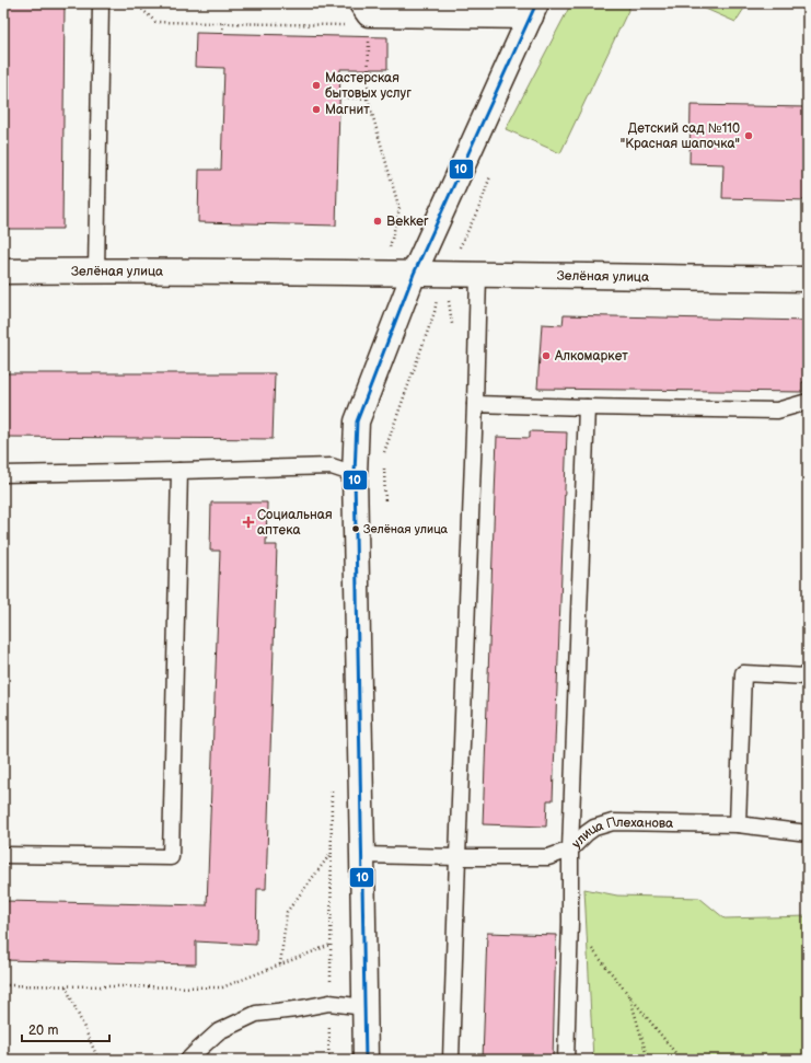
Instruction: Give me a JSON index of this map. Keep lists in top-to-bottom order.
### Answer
{
  "streets": {
    "main road": ["Зелёная улица"],
    "lane": ["улица Плеханова"]
  },
  "places": {
    "other": [
      "Мастерская бытовых услуг",
      "Магнит",
      "Детский сад №110 \"Красная шапочка\"",
      "Bekker",
      "Алкомаркет",
      "Зелёная улица"
    ],
    "health": ["Социальная аптека"]
  },
  "lines": ["transit line 10"],
  "scale_bar": "20 m"
}
